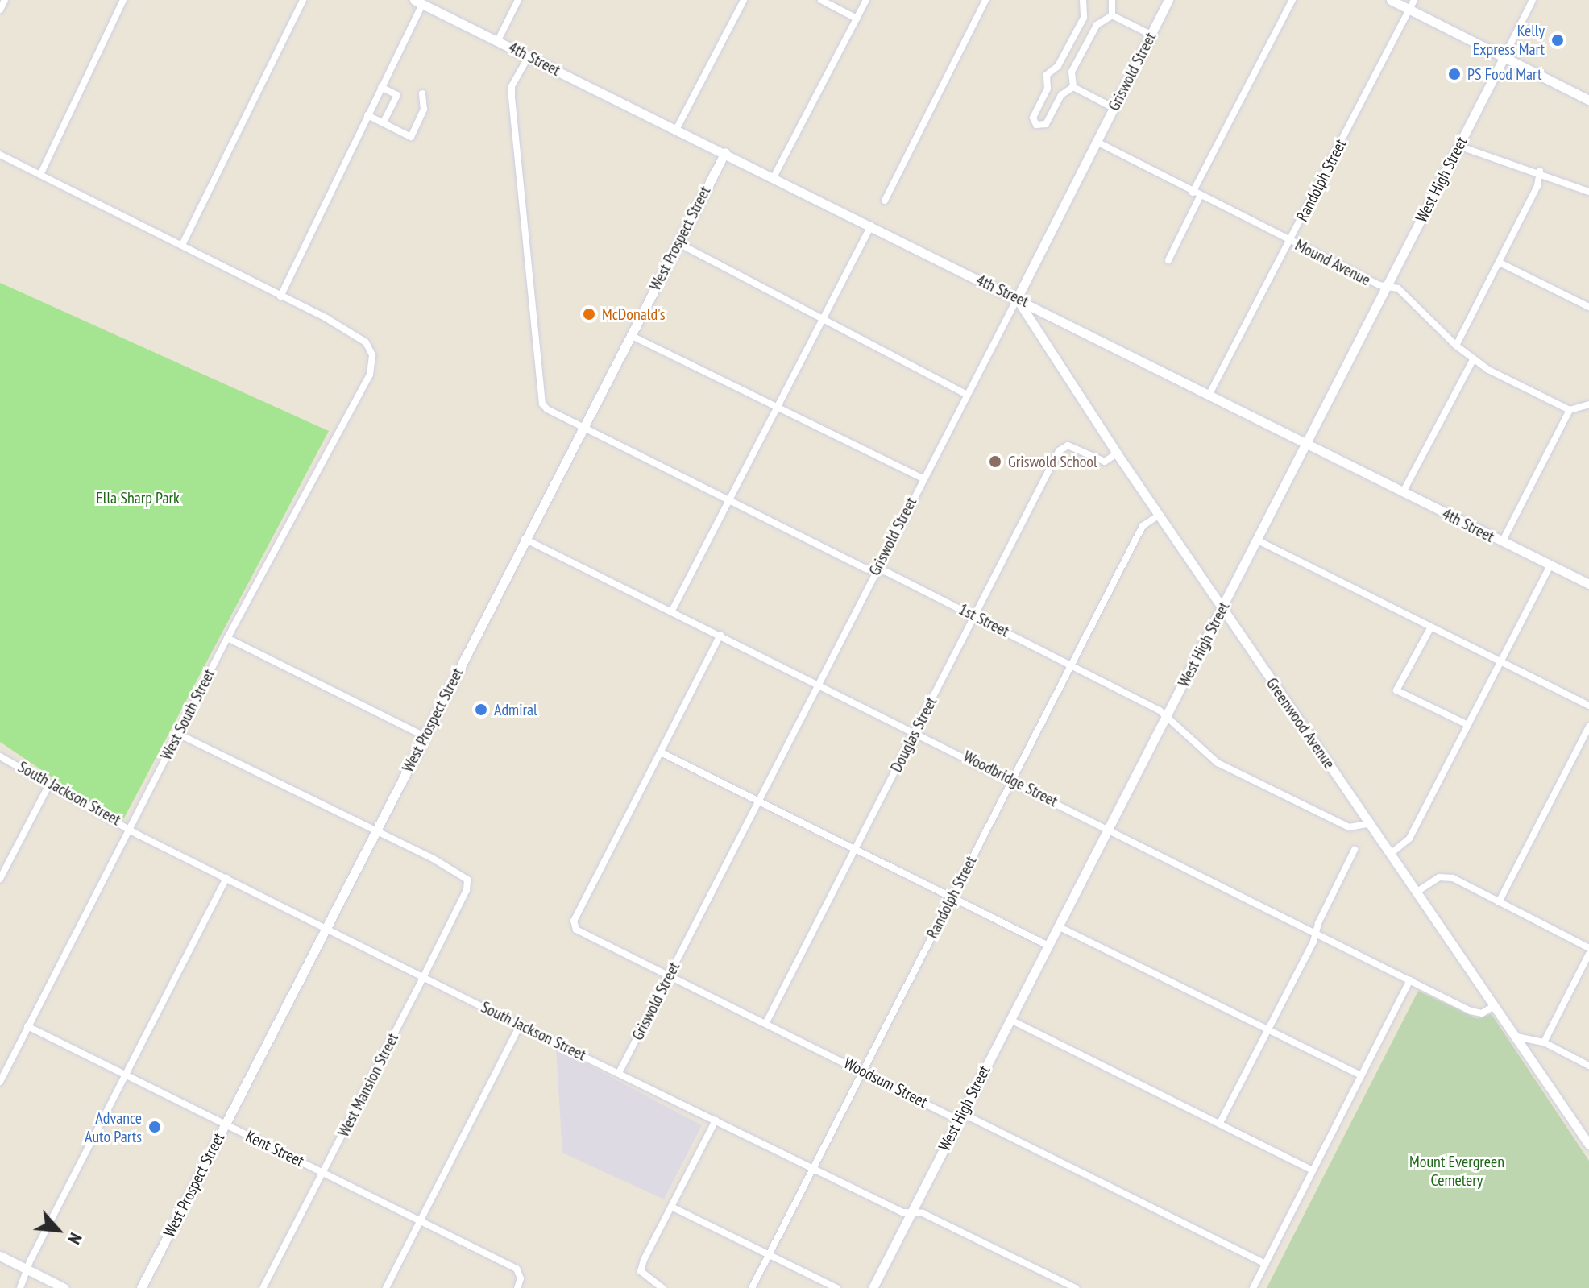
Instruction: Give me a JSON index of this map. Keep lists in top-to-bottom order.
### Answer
{
  "streets": {
    "street": [
      "4th Street",
      "Griswold Street",
      "West High Street",
      "Randolph Street",
      "West Prospect Street",
      "Mound Avenue",
      "1st Street",
      "West South Street",
      "Greenwood Avenue",
      "Douglas Street",
      "Woodbridge Street",
      "South Jackson Street",
      "Woodsum Street",
      "West Mansion Street",
      "Kent Street"
    ]
  },
  "crossings": [
    ["4th Street", "Griswold Street"],
    ["4th Street", "West High Street"],
    ["4th Street", "Randolph Street"],
    ["4th Street", "West Prospect Street"],
    ["4th Street", "1st Street"],
    ["4th Street", "Greenwood Avenue"],
    ["Griswold Street", "Mound Avenue"],
    ["Griswold Street", "1st Street"],
    ["Griswold Street", "Greenwood Avenue"],
    ["Griswold Street", "Woodbridge Street"],
    ["Griswold Street", "South Jackson Street"],
    ["Griswold Street", "Woodsum Street"],
    ["West High Street", "Mound Avenue"],
    ["West High Street", "1st Street"],
    ["West High Street", "Greenwood Avenue"],
    ["West High Street", "Woodbridge Street"],
    ["West High Street", "South Jackson Street"],
    ["West High Street", "Woodsum Street"],
    ["Randolph Street", "Mound Avenue"],
    ["Randolph Street", "1st Street"],
    ["Randolph Street", "Greenwood Avenue"],
    ["Randolph Street", "Woodbridge Street"],
    ["Randolph Street", "South Jackson Street"],
    ["Randolph Street", "Woodsum Street"],
    ["West Prospect Street", "1st Street"],
    ["West Prospect Street", "Woodbridge Street"],
    ["West Prospect Street", "South Jackson Street"],
    ["West Prospect Street", "West Mansion Street"],
    ["West Prospect Street", "Kent Street"],
    ["1st Street", "Greenwood Avenue"],
    ["1st Street", "Douglas Street"],
    ["West South Street", "South Jackson Street"],
    ["West South Street", "Kent Street"],
    ["Greenwood Avenue", "Douglas Street"],
    ["Greenwood Avenue", "Woodbridge Street"],
    ["Douglas Street", "Woodbridge Street"],
    ["Douglas Street", "Woodsum Street"],
    ["South Jackson Street", "West Mansion Street"],
    ["West Mansion Street", "Kent Street"]
  ],
  "parks": ["Ella Sharp Park", "Mount Evergreen Cemetery"],
  "places": [
    "Kelly Express Mart",
    "PS Food Mart",
    "McDonald's",
    "Griswold School",
    "Admiral",
    "Advance Auto Parts"
  ],
  "north": "bottom right"
}
